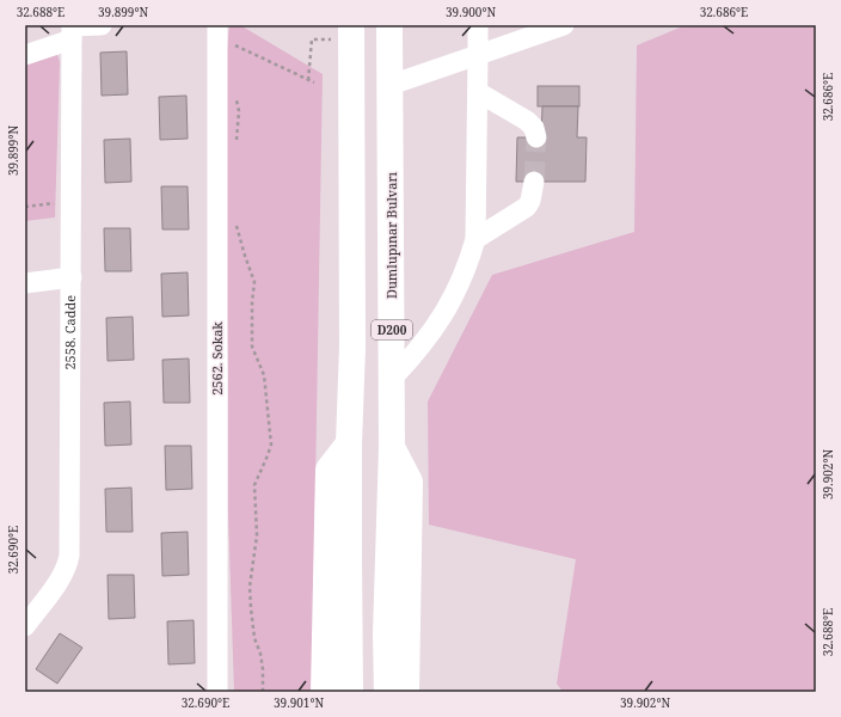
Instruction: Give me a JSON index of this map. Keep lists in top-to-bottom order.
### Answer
{
  "streets": {
    "highway": ["Dumlupınar Bulvarı", "D200"],
    "street": ["2558. Cadde", "2562. Sokak"]
  },
  "coordinates": [
    "32.688°E",
    "39.899°N",
    "39.900°N",
    "32.686°E",
    "39.902°N",
    "32.690°E",
    "39.901°N"
  ]
}
